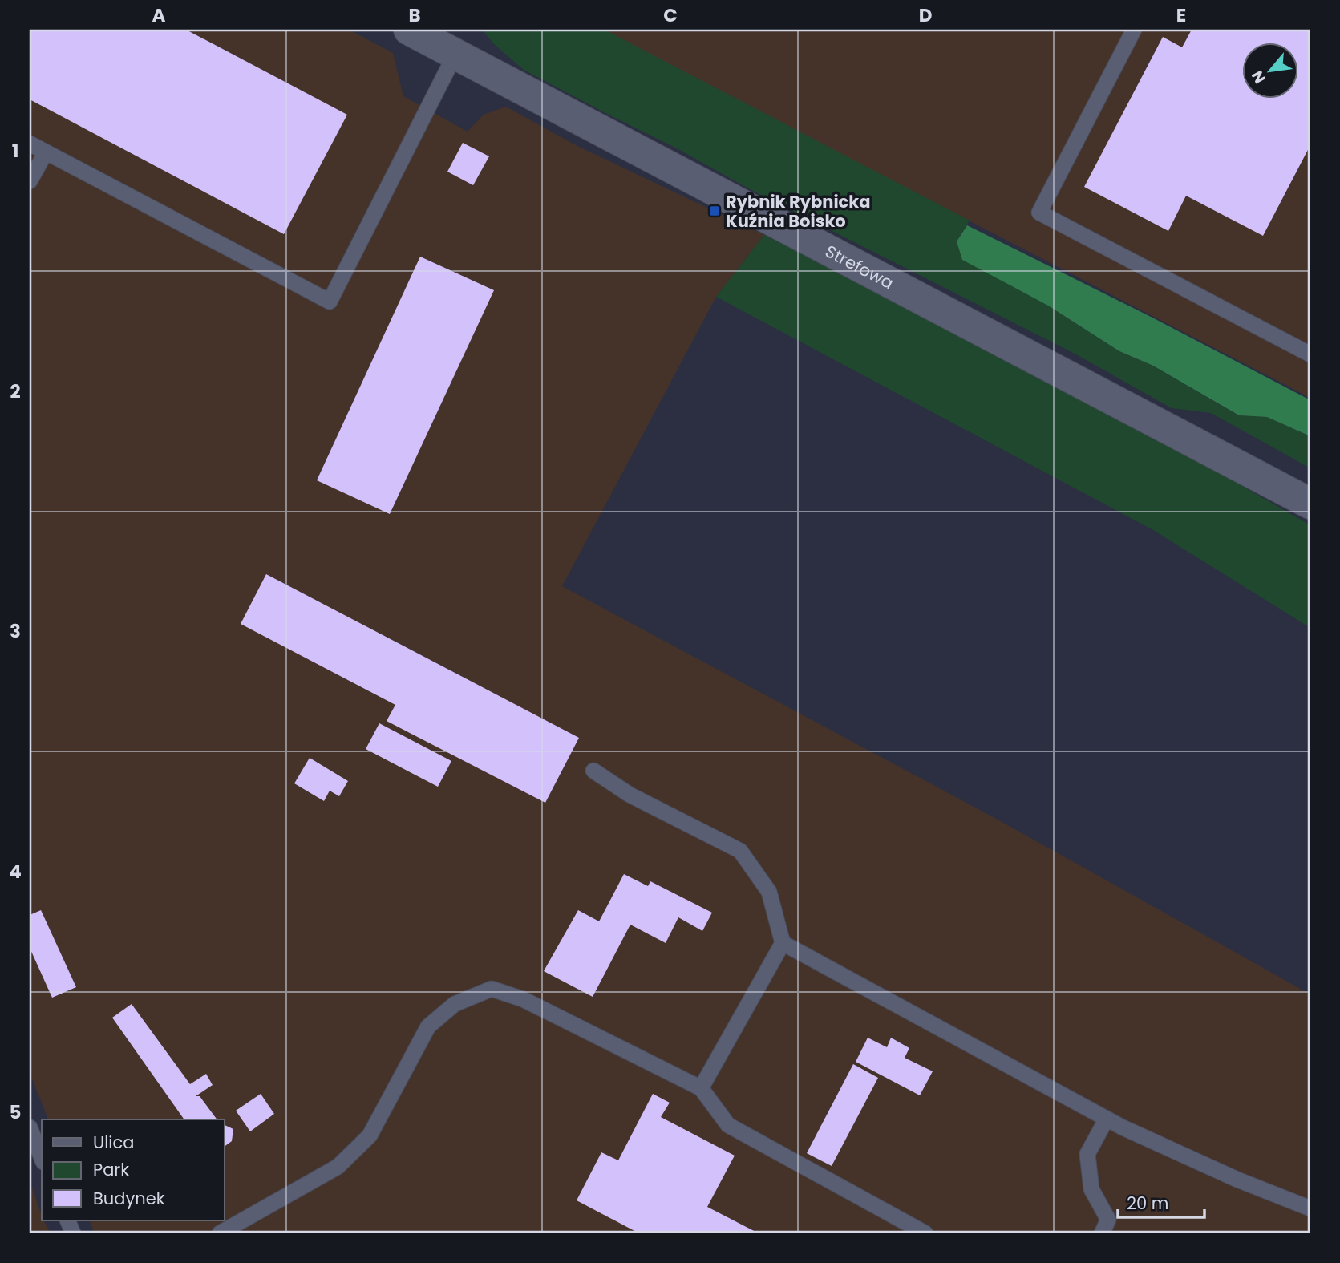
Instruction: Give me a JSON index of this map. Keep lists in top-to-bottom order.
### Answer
{
  "streets": {
    "street": ["Strefowa"]
  },
  "places": {
    "transit": ["Rybnik Rybnicka Kuźnia Boisko"]
  },
  "legend": ["Ulica", "Park", "Budynek"],
  "scale_bar": "20 m",
  "north": "bottom left",
  "grid": {
    "columns": [
      "A",
      "B",
      "C",
      "D",
      "E"
    ],
    "rows": [
      "1",
      "2",
      "3",
      "4",
      "5"
    ]
  }
}
